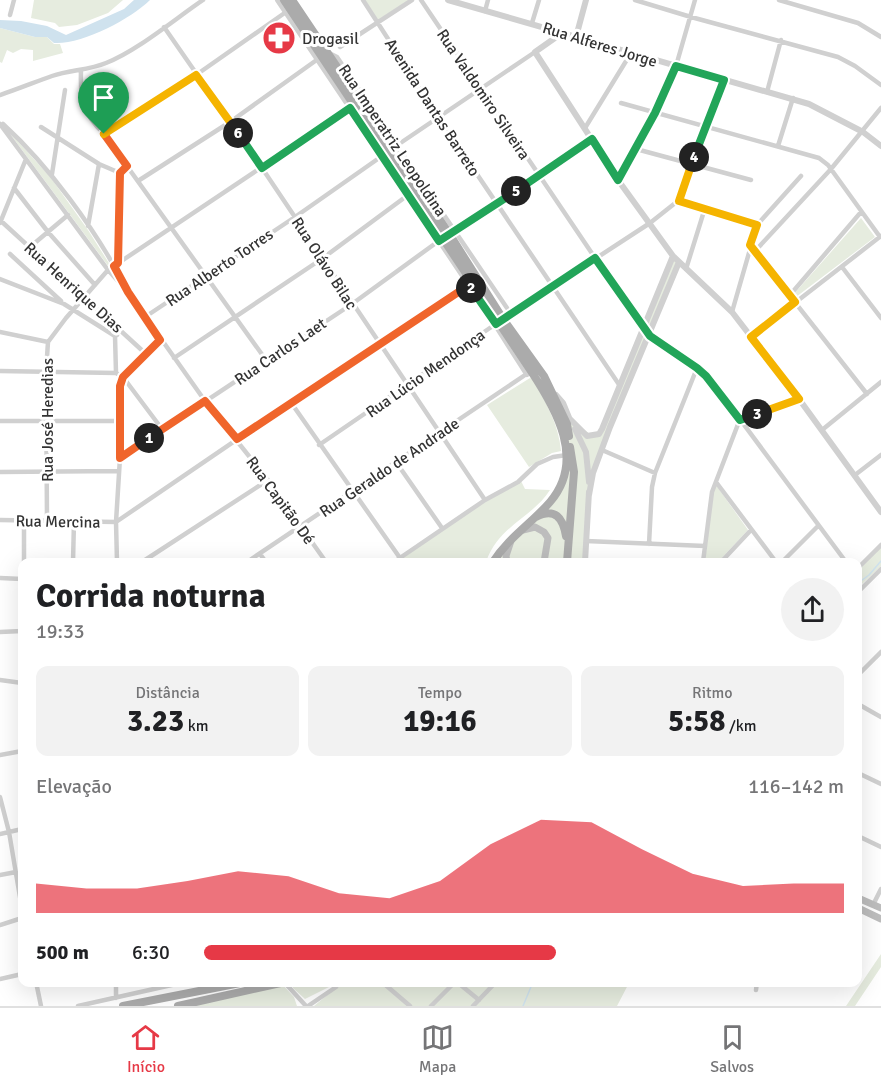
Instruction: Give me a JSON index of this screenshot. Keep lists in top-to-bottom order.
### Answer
{
  "streets": {
    "street": [
      "Rua Alferes Jorge",
      "Rua Valdomiro Silveira",
      "Avenida Dantas Barreto",
      "Rua Olávo Bilac",
      "Rua Alberto Torres",
      "Rua Henrique Dias",
      "Rua Carlos Laet",
      "Rua Lúcio Mendonça",
      "Rua José Heredias",
      "Rua Geraldo de Andrade",
      "Rua Capitão Dé",
      "Rua Mercina"
    ]
  },
  "crossings": [
    ["Rua Valdomiro Silveira", "Rua Carlos Laet"],
    ["Rua Valdomiro Silveira", "Rua Lúcio Mendonça"],
    ["Avenida Dantas Barreto", "Rua Carlos Laet"],
    ["Avenida Dantas Barreto", "Rua Lúcio Mendonça"],
    ["Rua Olávo Bilac", "Rua Alberto Torres"],
    ["Rua Olávo Bilac", "Rua Carlos Laet"],
    ["Rua Olávo Bilac", "Rua Lúcio Mendonça"],
    ["Rua Olávo Bilac", "Rua Geraldo de Andrade"],
    ["Rua Alberto Torres", "Rua Capitão Dé"],
    ["Rua Henrique Dias", "Rua José Heredias"],
    ["Rua Carlos Laet", "Rua Capitão Dé"],
    ["Rua José Heredias", "Rua Capitão Dé"],
    ["Rua José Heredias", "Rua Mercina"],
    ["Rua Geraldo de Andrade", "Rua Capitão Dé"]
  ],
  "places": {
    "pharmacy": ["Drogasil"]
  },
  "page": {
    "pins": [
      "6",
      "4",
      "5",
      "2",
      "3",
      "1"
    ],
    "heading": ["Corrida noturna", "19:33"],
    "stats": [
      ["Distância", "3.23 km"],
      ["Tempo", "19:16"],
      ["Ritmo", "5:58 /km"]
    ],
    "chart": ["Elevação", "116–142 m"],
    "list": [
      {
        "name": "500 m",
        "note": "6:30"
      }
    ],
    "tabs": ["Início", "Mapa", "Salvos"]
  }
}
